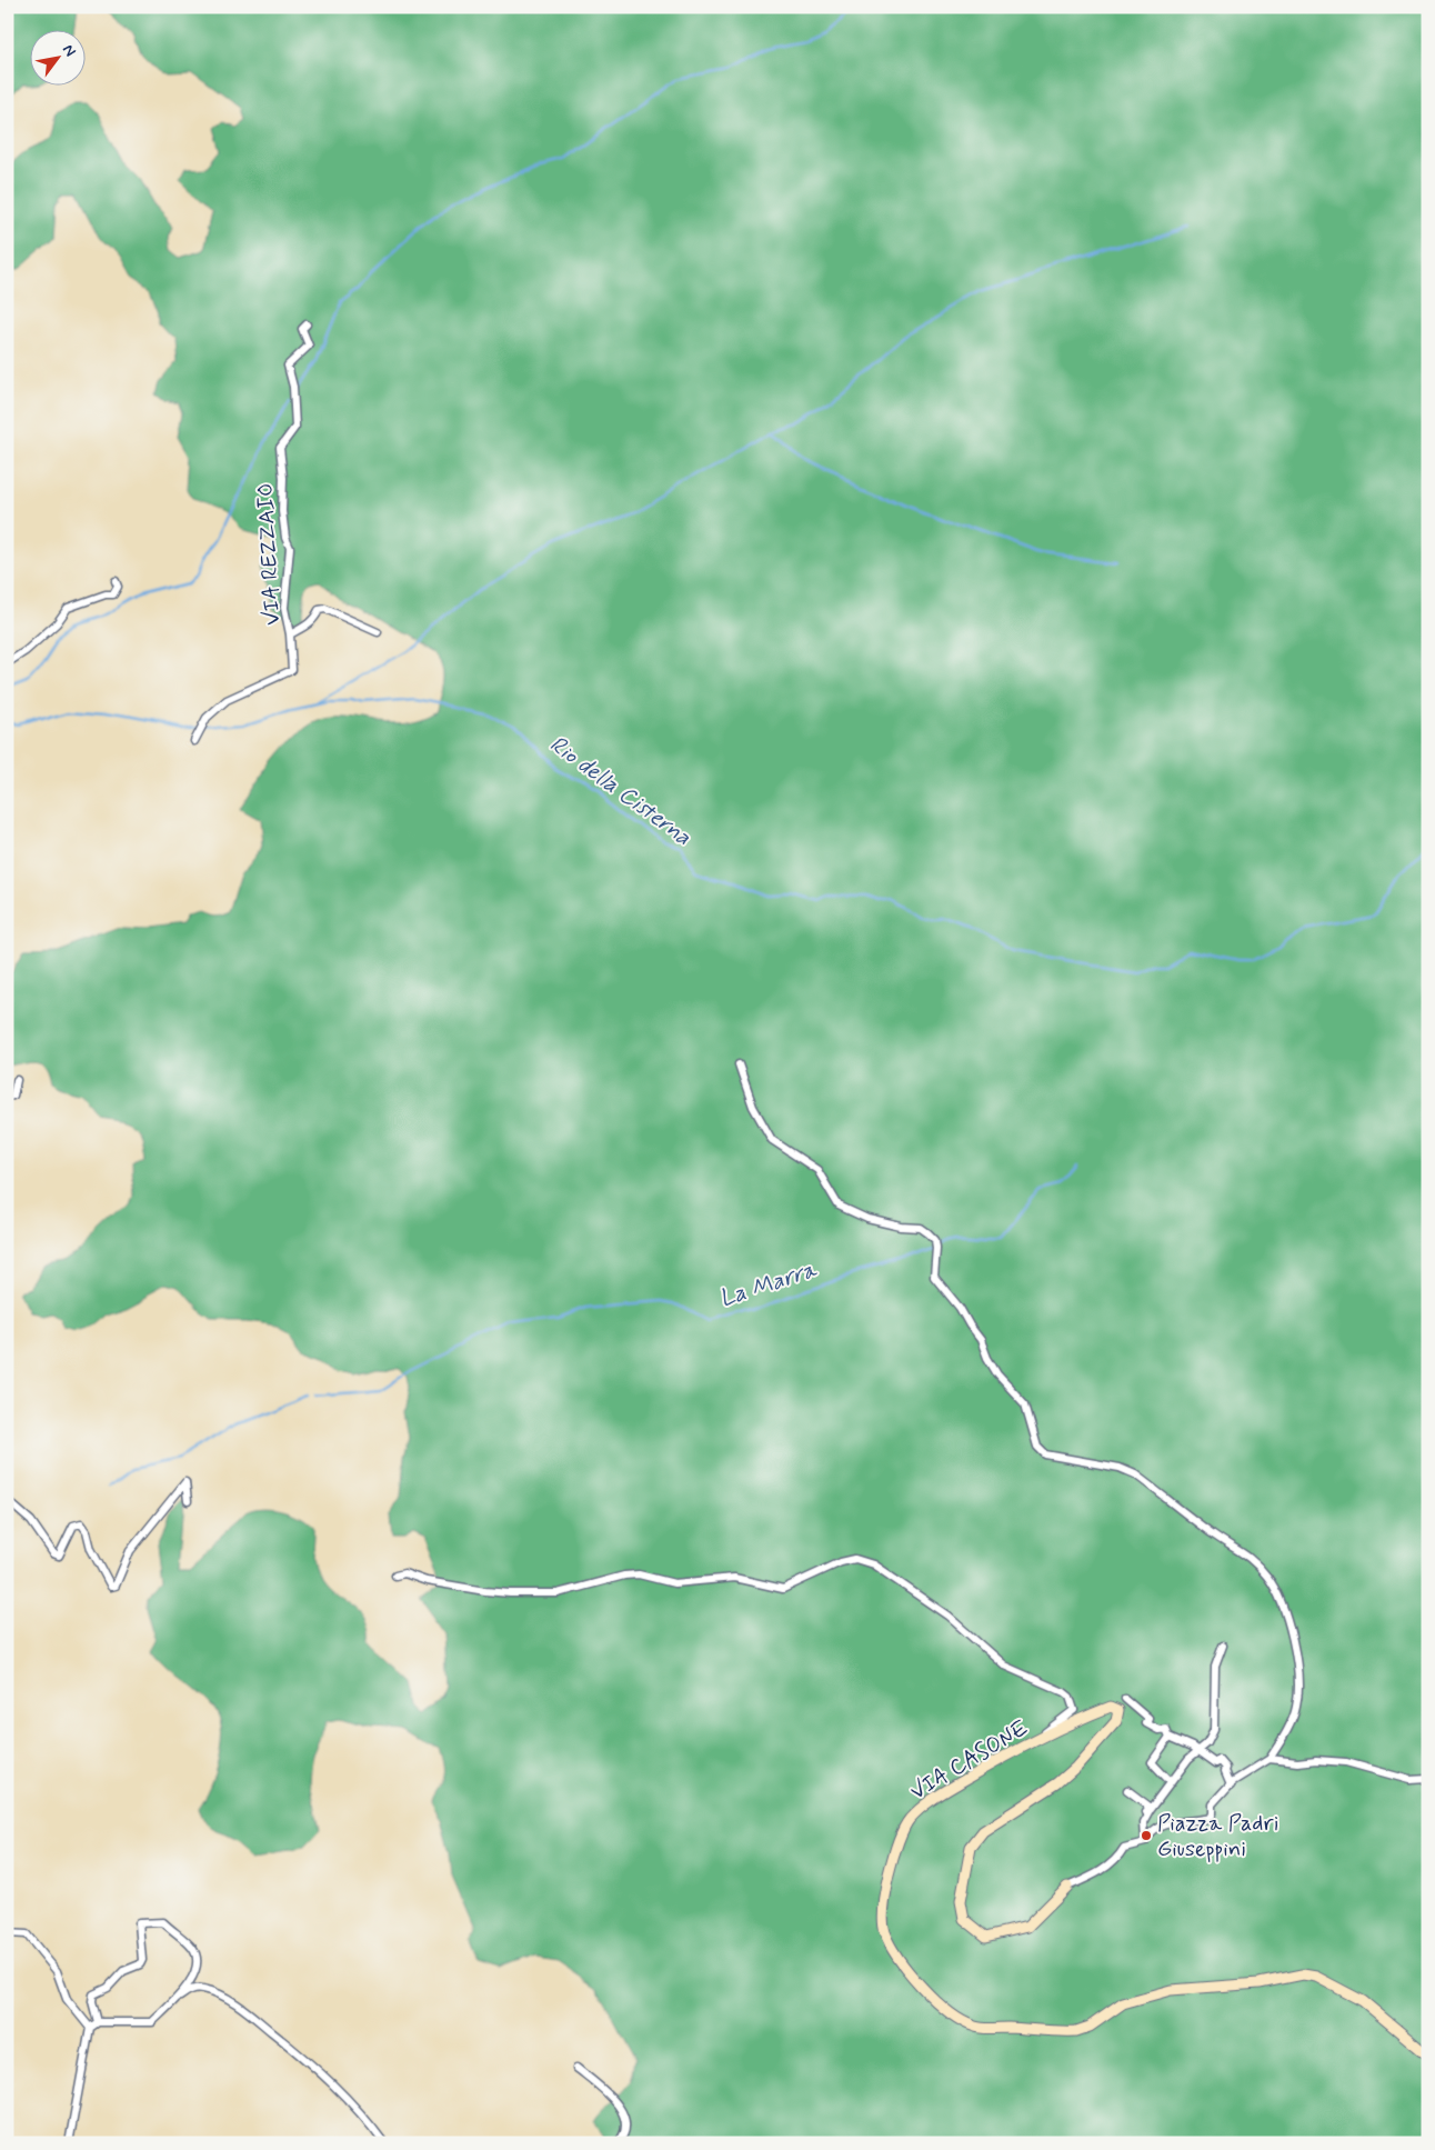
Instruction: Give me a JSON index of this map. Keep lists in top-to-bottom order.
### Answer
{
  "streets": {
    "street": ["VIA REZZAIO", "VIA CASONE"]
  },
  "water": ["Rio della Cisterna", "La Marra"],
  "places": ["Piazza Padri Giuseppini"],
  "north": "top right"
}
